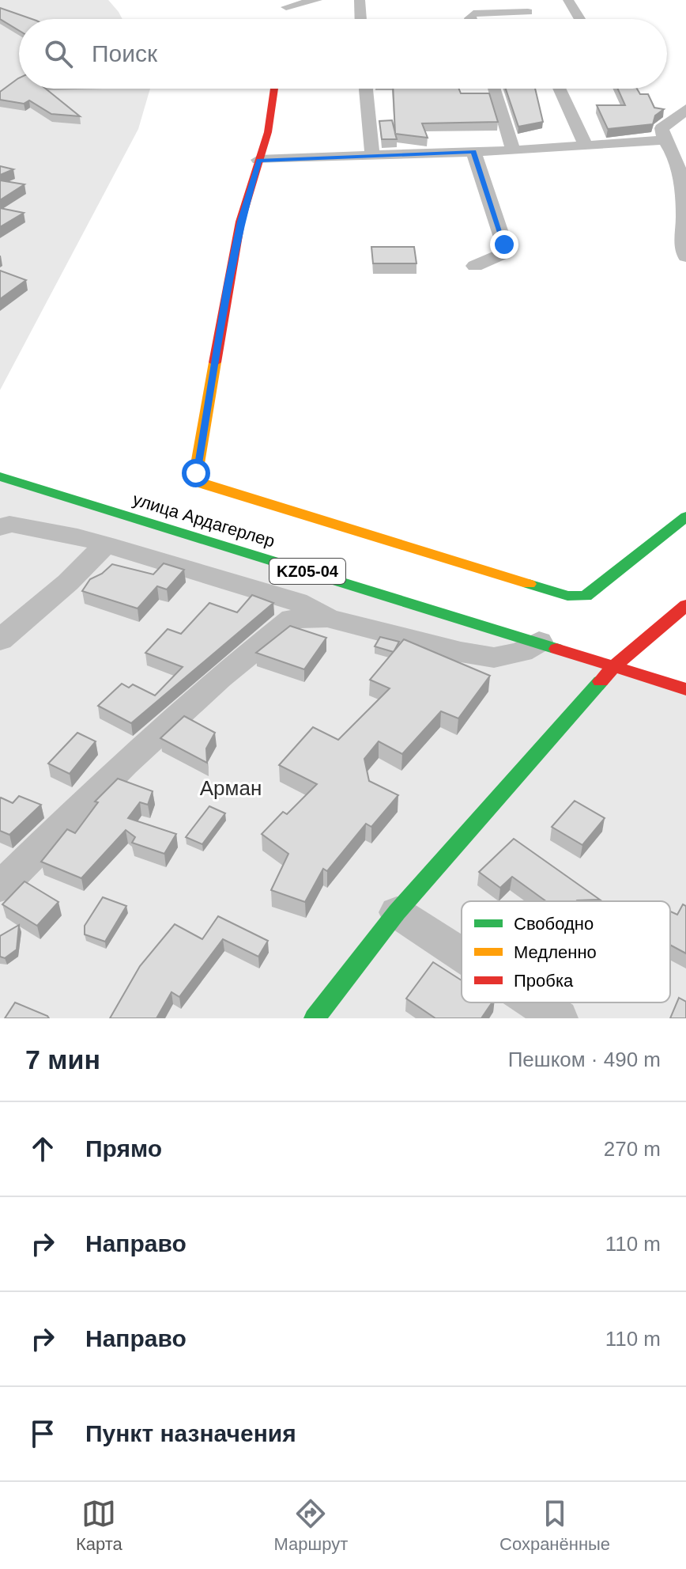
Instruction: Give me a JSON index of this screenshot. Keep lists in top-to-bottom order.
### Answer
{
  "streets": {
    "street": ["улица Ардагерлер", "KZ05-04"]
  },
  "crossings": [
    ["улица Ардагерлер", "KZ05-04"]
  ],
  "parks": ["Арман"],
  "legend": ["Свободно", "Медленно", "Пробка"],
  "page": {
    "search": "Поиск",
    "heading": ["7 мин", "Пешком · 490 m"],
    "list": [
      ["Прямо", "270 m"],
      ["Направо", "110 m"],
      ["Направо", "110 m"],
      "Пункт назначения"
    ],
    "nav": ["Карта", "Маршрут", "Сохранённые"]
  }
}
